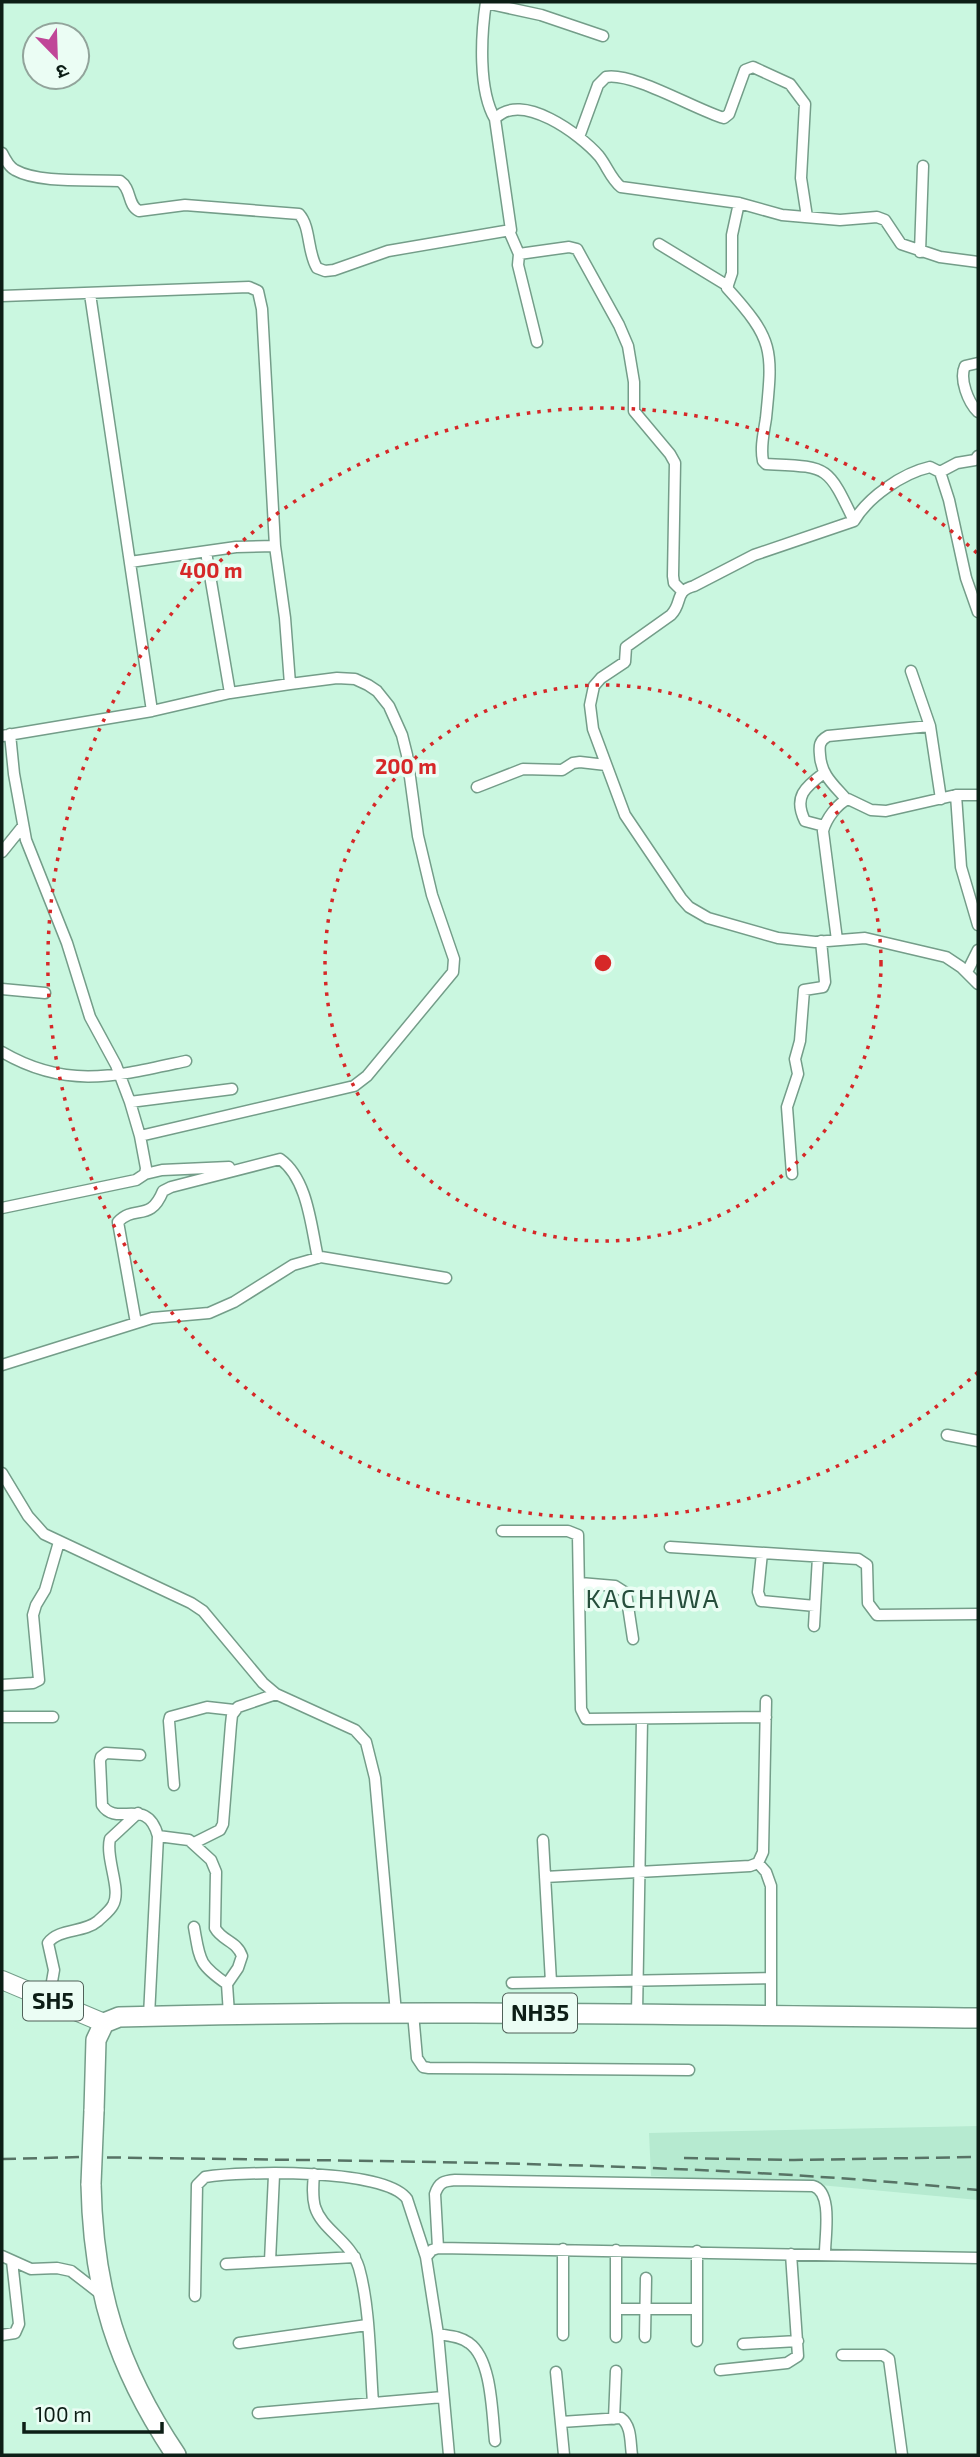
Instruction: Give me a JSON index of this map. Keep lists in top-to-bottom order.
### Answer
{
  "streets": {
    "highway": ["NH35"],
    "main road": ["SH5"]
  },
  "crossings": [
    ["SH5", "NH35"]
  ],
  "districts": ["KACHHWA"],
  "scale_bar": "100 m",
  "north": "bottom right",
  "rings": ["400 m", "200 m"]
}
